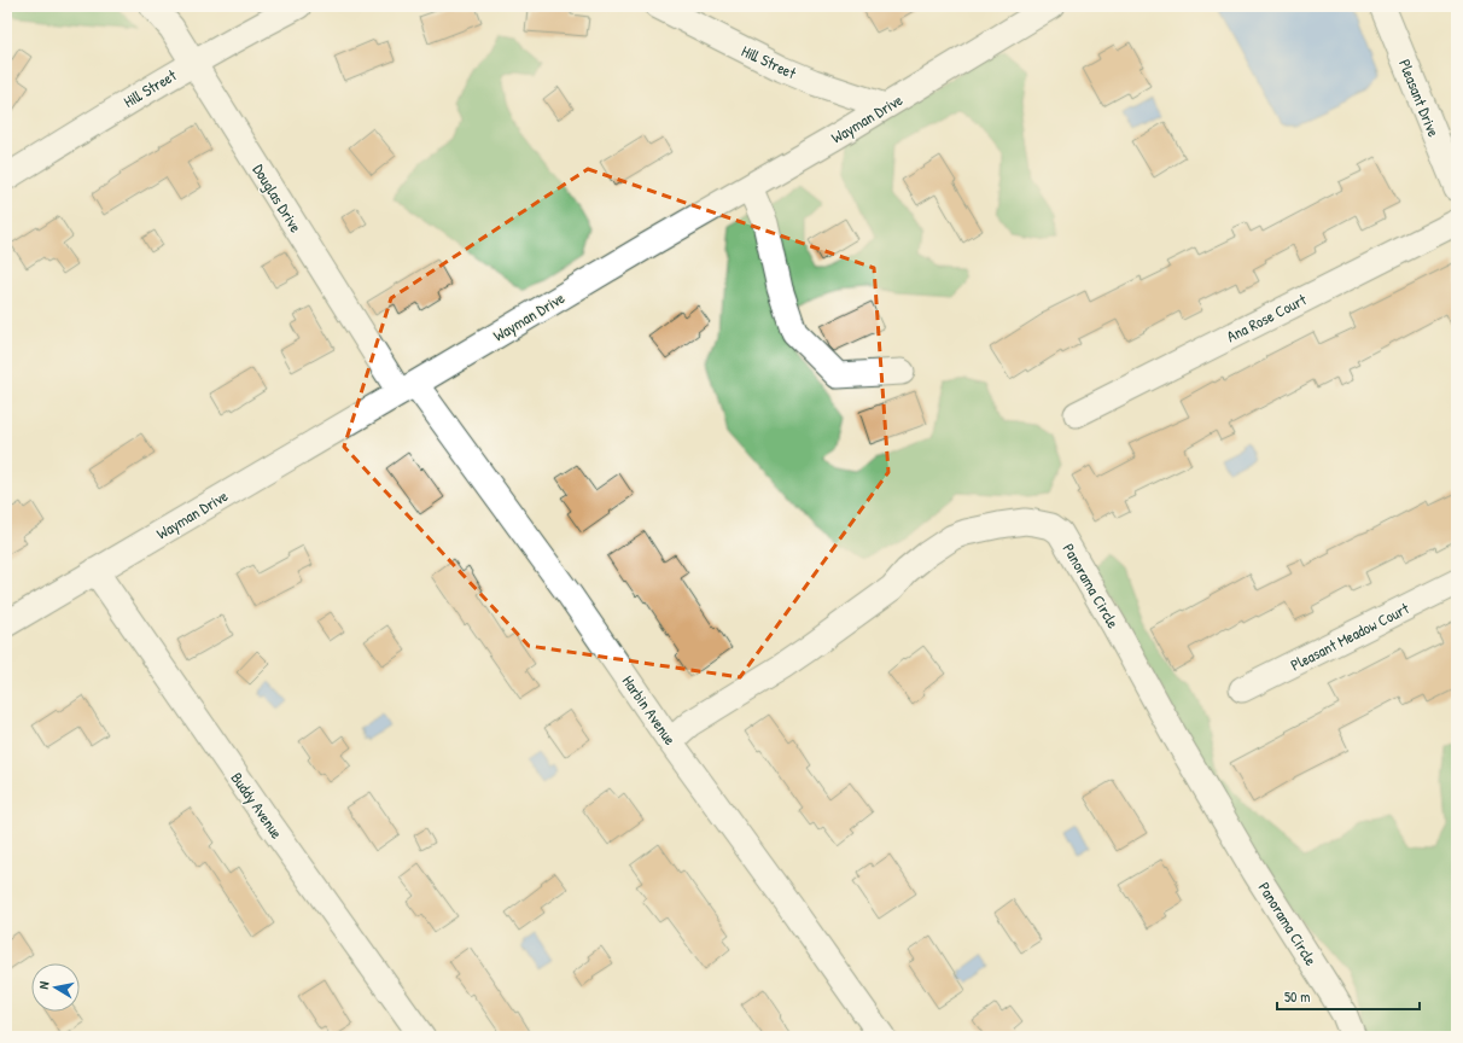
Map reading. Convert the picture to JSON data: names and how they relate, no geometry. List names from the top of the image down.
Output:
{
  "streets": {
    "street": [
      "Hill Street",
      "Pleasant Drive",
      "Wayman Drive",
      "Douglas Drive",
      "Ana Rose Court",
      "Panorama Circle",
      "Pleasant Meadow Court",
      "Harbin Avenue",
      "Buddy Avenue"
    ]
  },
  "crossings": [
    ["Hill Street", "Wayman Drive"],
    ["Hill Street", "Douglas Drive"],
    ["Wayman Drive", "Douglas Drive"],
    ["Wayman Drive", "Harbin Avenue"],
    ["Wayman Drive", "Buddy Avenue"],
    ["Douglas Drive", "Harbin Avenue"],
    ["Panorama Circle", "Harbin Avenue"]
  ],
  "scale_bar": "50 m",
  "north": "left"
}
